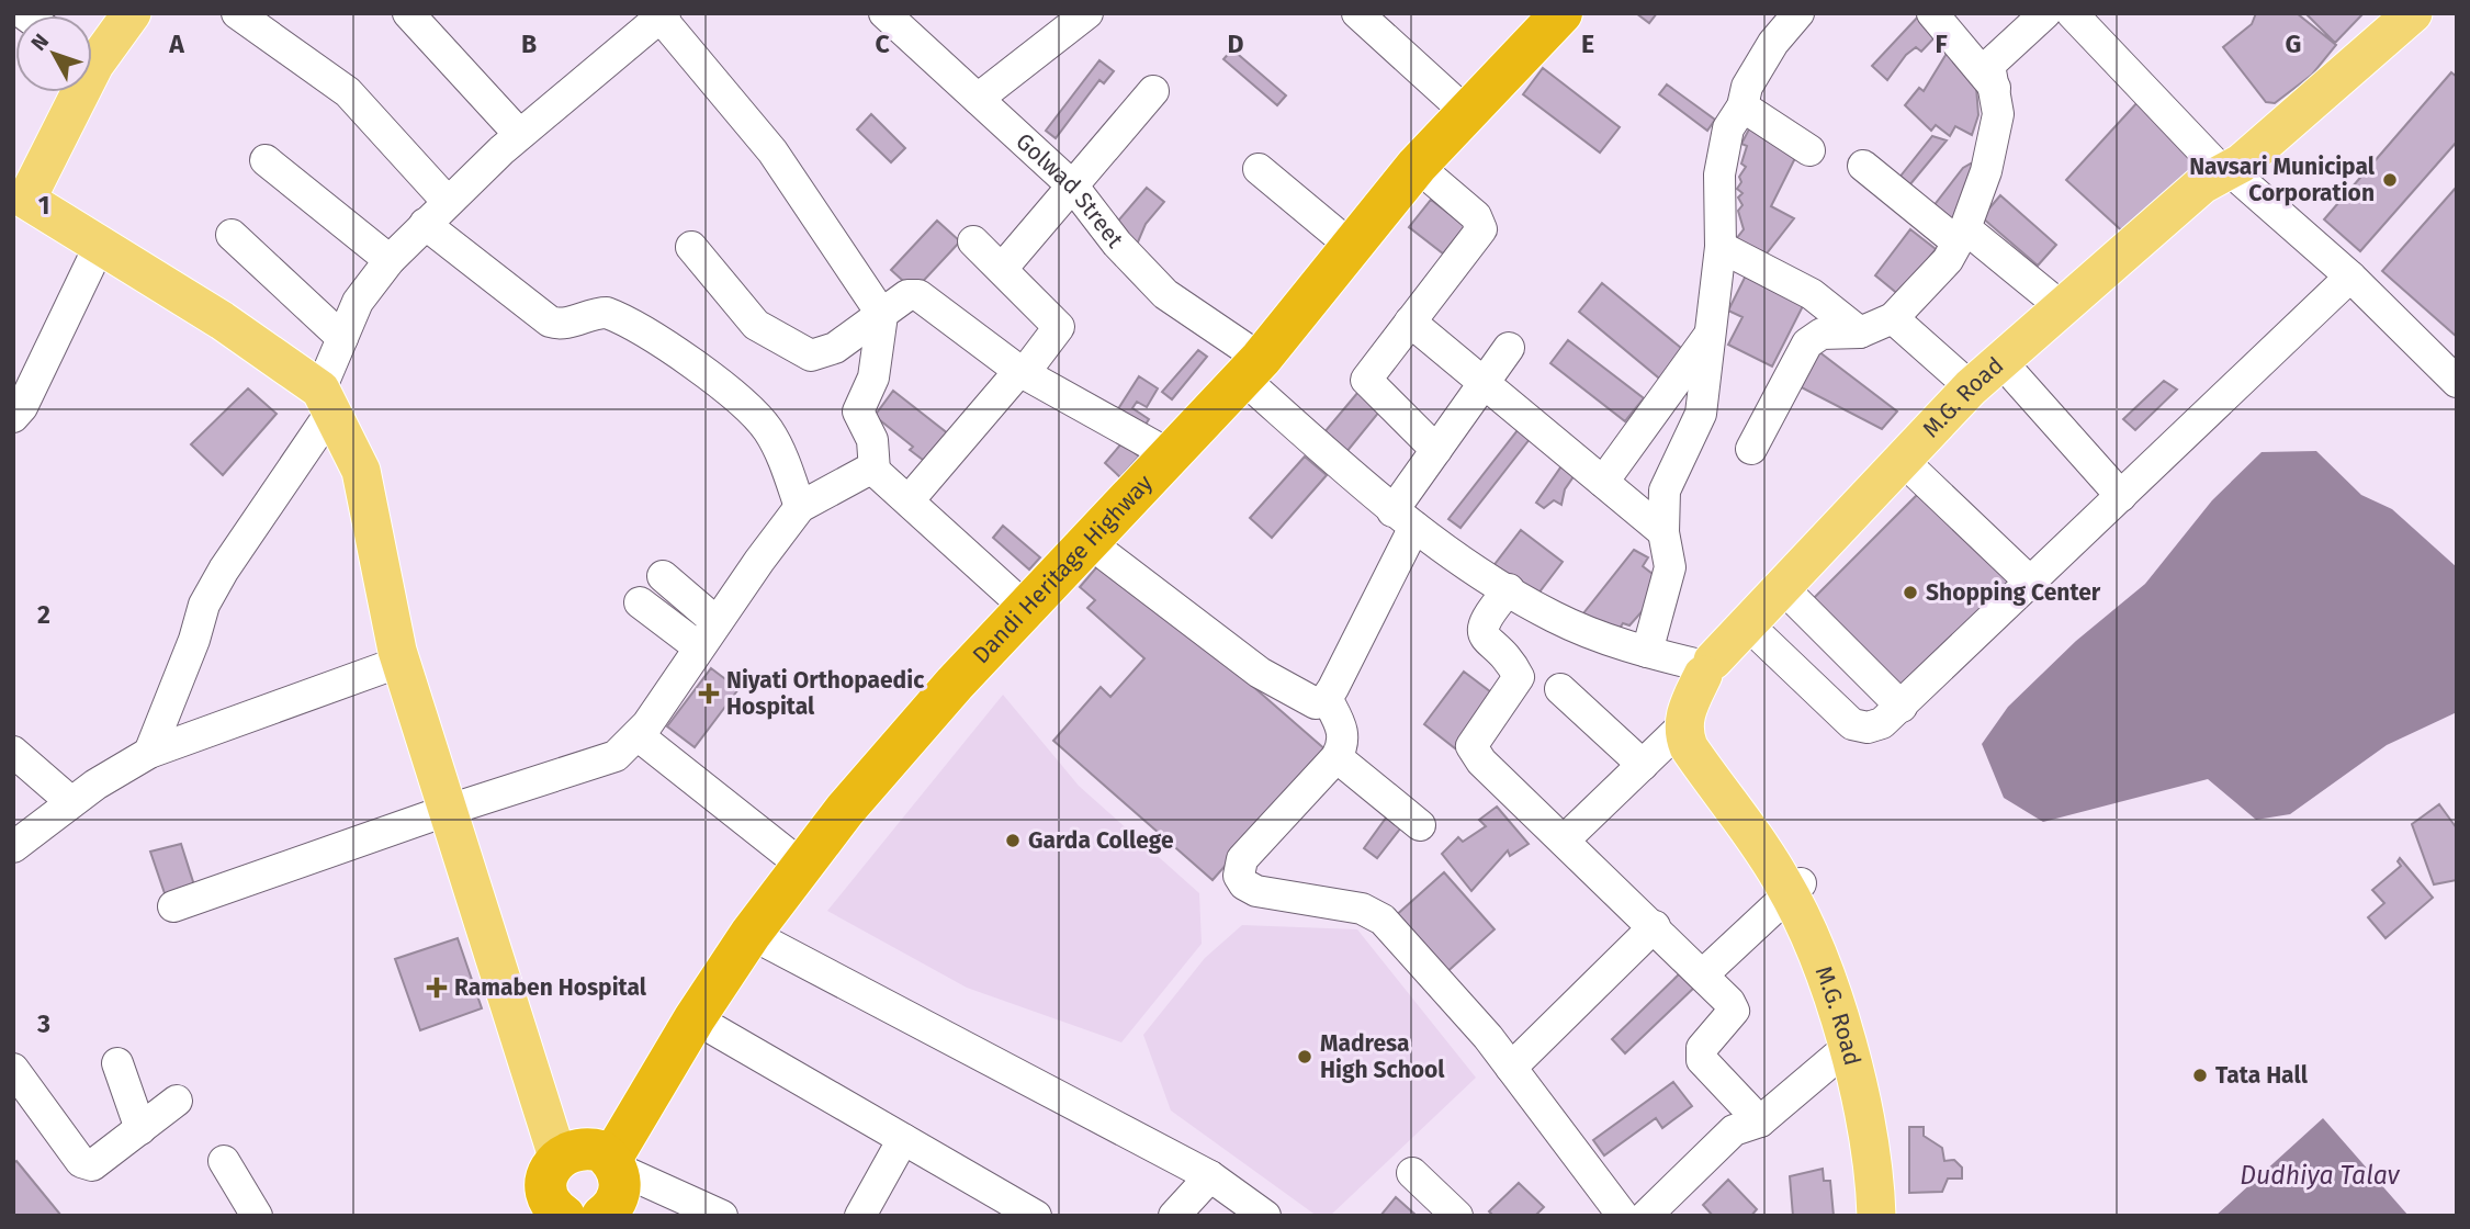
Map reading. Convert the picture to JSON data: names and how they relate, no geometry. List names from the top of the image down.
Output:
{
  "streets": {
    "highway": ["Dandi Heritage Highway"],
    "main road": ["M.G. Road"],
    "street": ["Golwad Street"]
  },
  "crossings": [
    ["Golwad Street", "M.G. Road"],
    ["Golwad Street", "Dandi Heritage Highway"]
  ],
  "water": ["Dudhiya Talav"],
  "places": {
    "other": [
      "Navsari Municipal Corporation",
      "Shopping Center",
      "Garda College",
      "Madresa High School",
      "Tata Hall"
    ],
    "health": ["Niyati Orthopaedic Hospital", "Ramaben Hospital"]
  },
  "north": "top left",
  "grid": {
    "columns": [
      "A",
      "B",
      "C",
      "D",
      "E",
      "F",
      "G"
    ],
    "rows": ["1", "2", "3"]
  }
}
